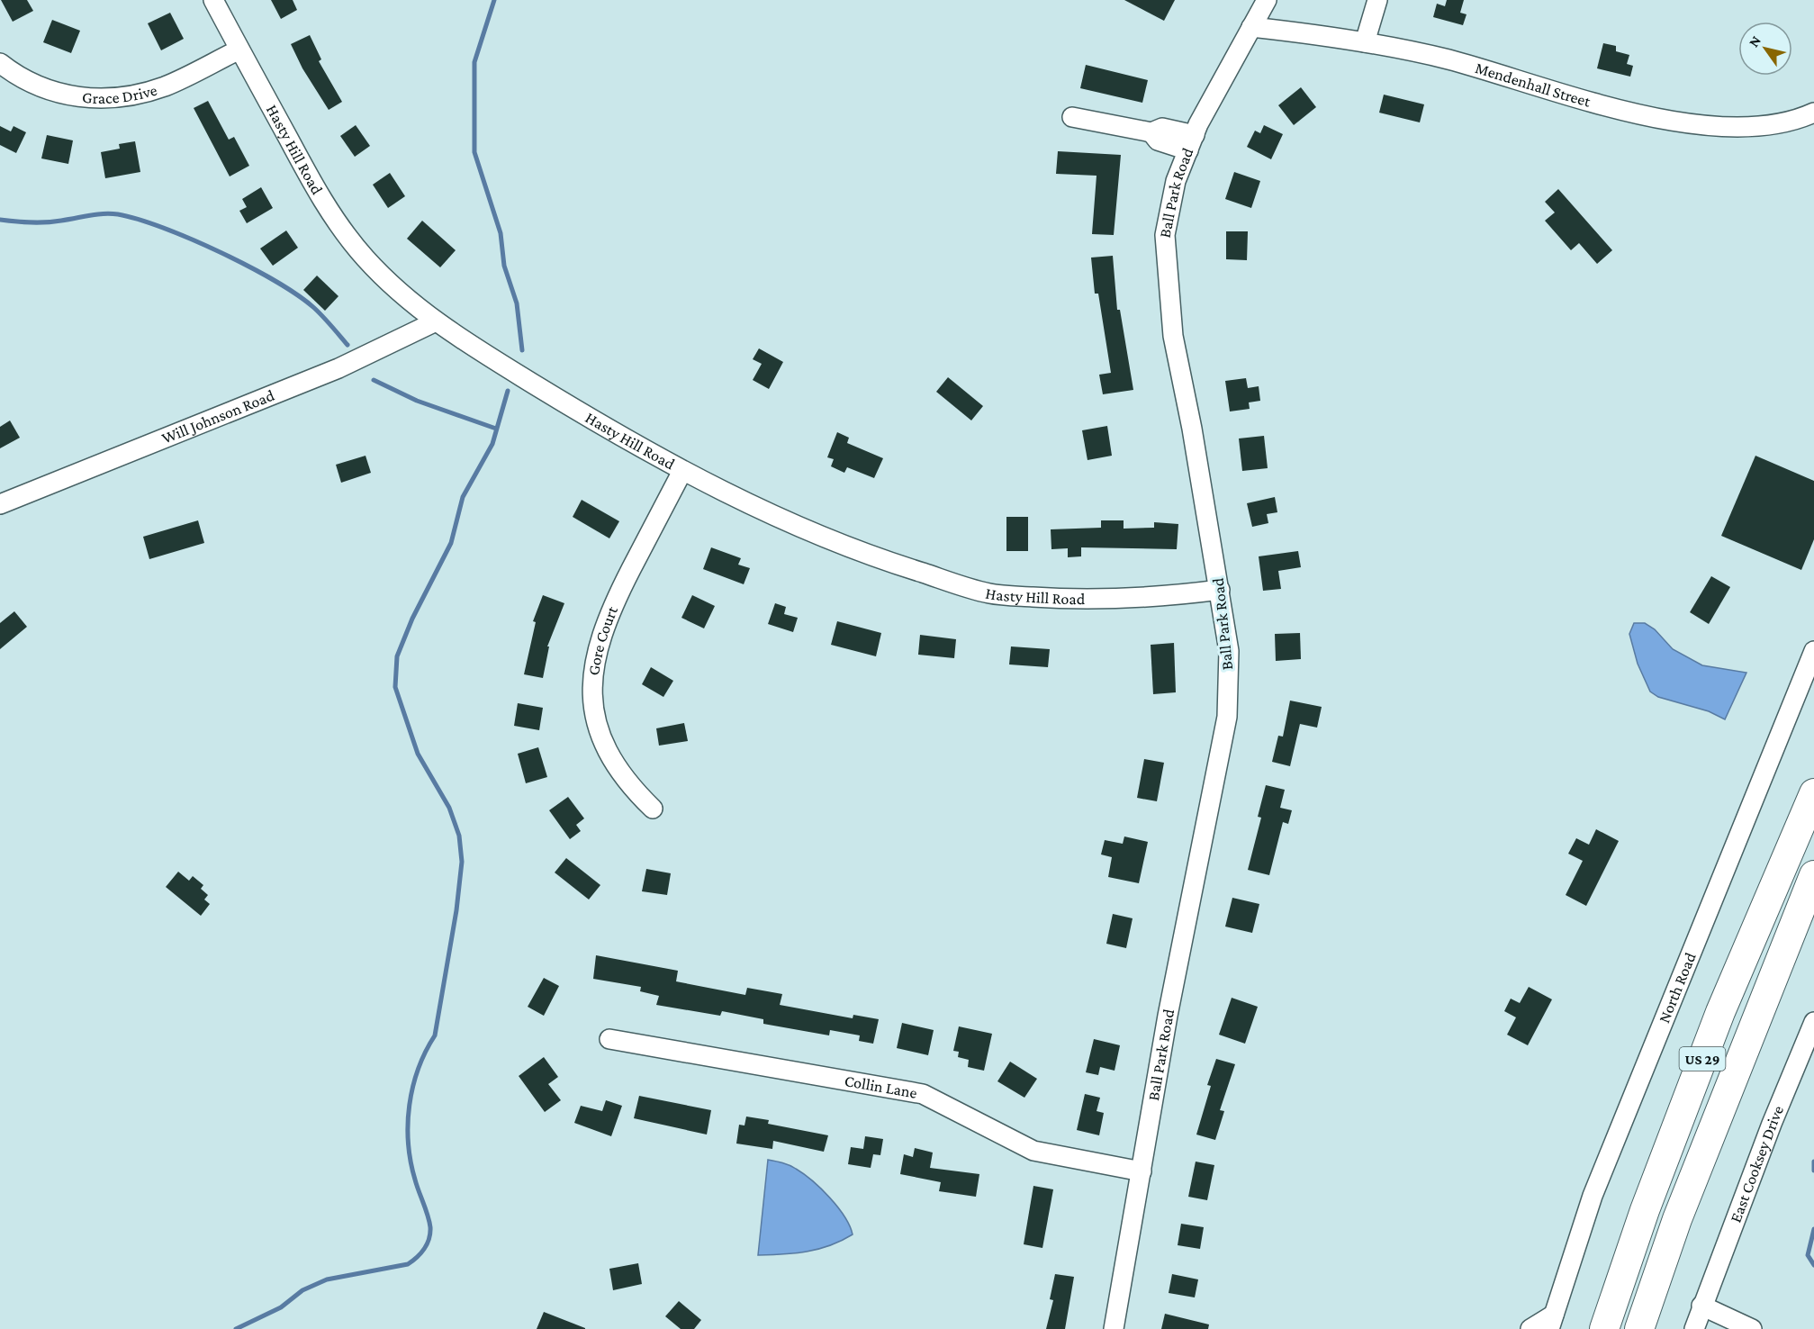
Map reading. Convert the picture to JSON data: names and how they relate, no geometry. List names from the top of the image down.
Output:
{
  "streets": {
    "highway": ["US 29"],
    "street": [
      "Mendenhall Street",
      "Grace Drive",
      "Hasty Hill Road",
      "Ball Park Road",
      "Will Johnson Road",
      "Gore Court",
      "North Road",
      "Collin Lane",
      "East Cooksey Drive"
    ]
  },
  "crossings": [
    ["Mendenhall Street", "Ball Park Road"],
    ["Grace Drive", "Hasty Hill Road"],
    ["Hasty Hill Road", "Ball Park Road"],
    ["Hasty Hill Road", "Will Johnson Road"],
    ["Hasty Hill Road", "Gore Court"],
    ["Ball Park Road", "Collin Lane"]
  ],
  "north": "top left"
}
